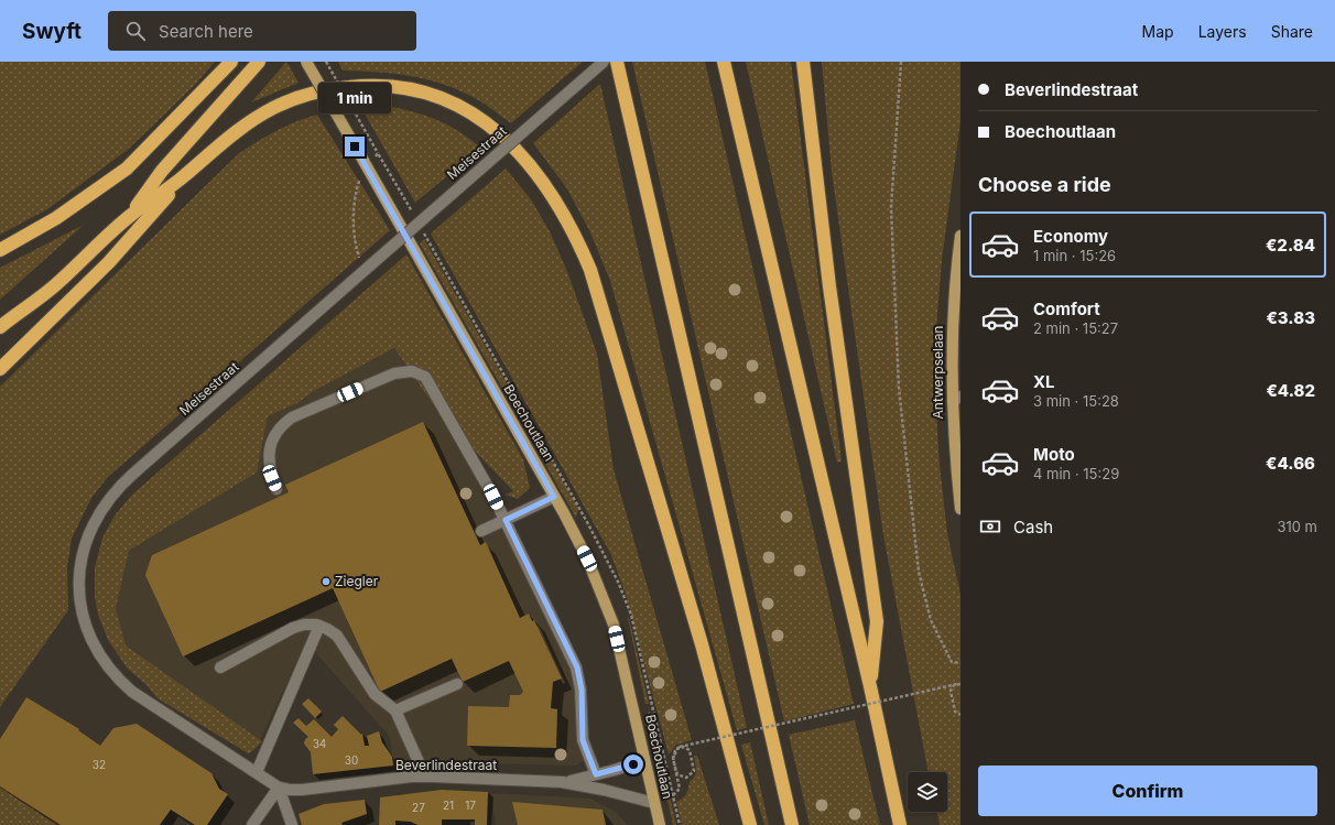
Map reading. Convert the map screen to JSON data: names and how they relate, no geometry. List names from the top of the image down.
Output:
{
  "streets": {
    "main road": ["Antwerpselaan", "Boechoutlaan"],
    "street": ["Meisestraat", "Beverlindestraat"]
  },
  "crossings": [
    ["Meisestraat", "Beverlindestraat"],
    ["Boechoutlaan", "Beverlindestraat"]
  ],
  "places": ["Ziegler"],
  "house_numbers": [
    "34",
    "30",
    "32",
    "21",
    "17",
    "27"
  ],
  "page": {
    "header": "Swyft",
    "search": "Search here",
    "nav": ["Map", "Layers", "Share"],
    "banner": ["Beverlindestraat", "Boechoutlaan"],
    "bubble": "1 min",
    "heading": "Choose a ride",
    "list": [
      {
        "name": "Economy",
        "note": "1 min · 15:26",
        "value": "€2.84"
      },
      {
        "name": "Comfort",
        "note": "2 min · 15:27",
        "value": "€3.83"
      },
      {
        "name": "XL",
        "note": "3 min · 15:28",
        "value": "€4.82"
      },
      {
        "name": "Moto",
        "note": "4 min · 15:29",
        "value": "€4.66"
      }
    ],
    "pay": ["Cash", "310 m"],
    "buttons": "Confirm"
  }
}
